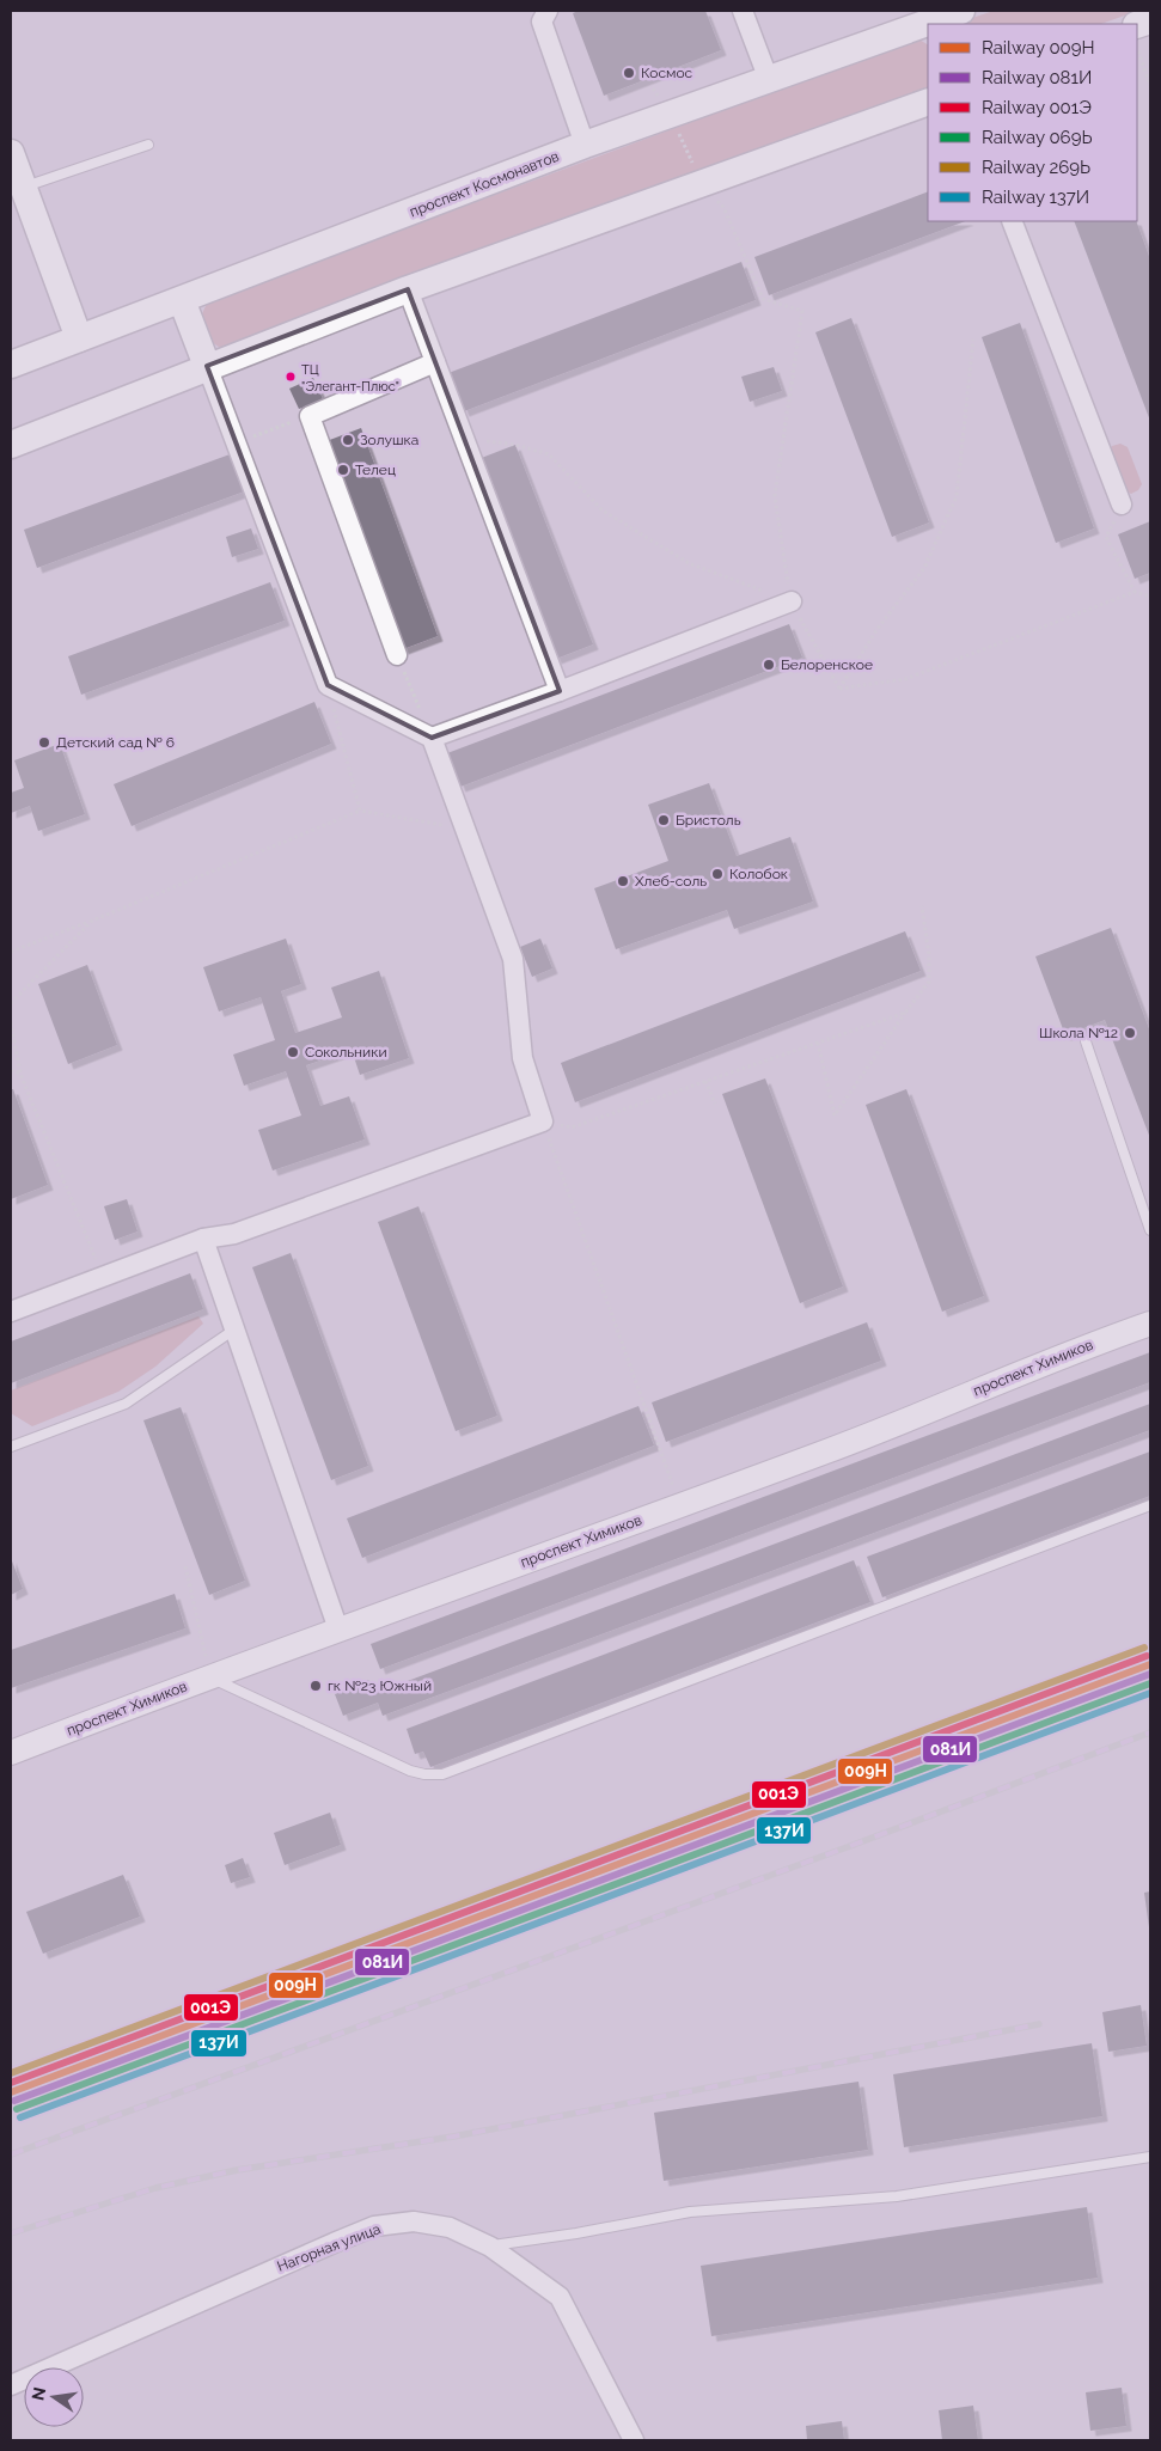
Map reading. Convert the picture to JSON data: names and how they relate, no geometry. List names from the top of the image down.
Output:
{
  "streets": {
    "main road": ["проспект Космонавтов"],
    "street": ["проспект Химиков", "Нагорная улица"]
  },
  "places": [
    "Космос",
    "ТЦ \"Элегант-Плюс\"",
    "Золушка",
    "Телец",
    "Белоренское",
    "Детский сад № 6",
    "Бристоль",
    "Колобок",
    "Хлеб-соль",
    "Школа №12",
    "Сокольники",
    "гк №23 Южный"
  ],
  "lines": [
    "rail line 269Ь",
    "rail line 001Э",
    "rail line 009Н",
    "rail line 081И",
    "rail line 069Ь",
    "rail line 137И"
  ],
  "legend": [
    "Railway 009Н",
    "Railway 081И",
    "Railway 001Э",
    "Railway 069Ь",
    "Railway 269Ь",
    "Railway 137И"
  ],
  "north": "left"
}
